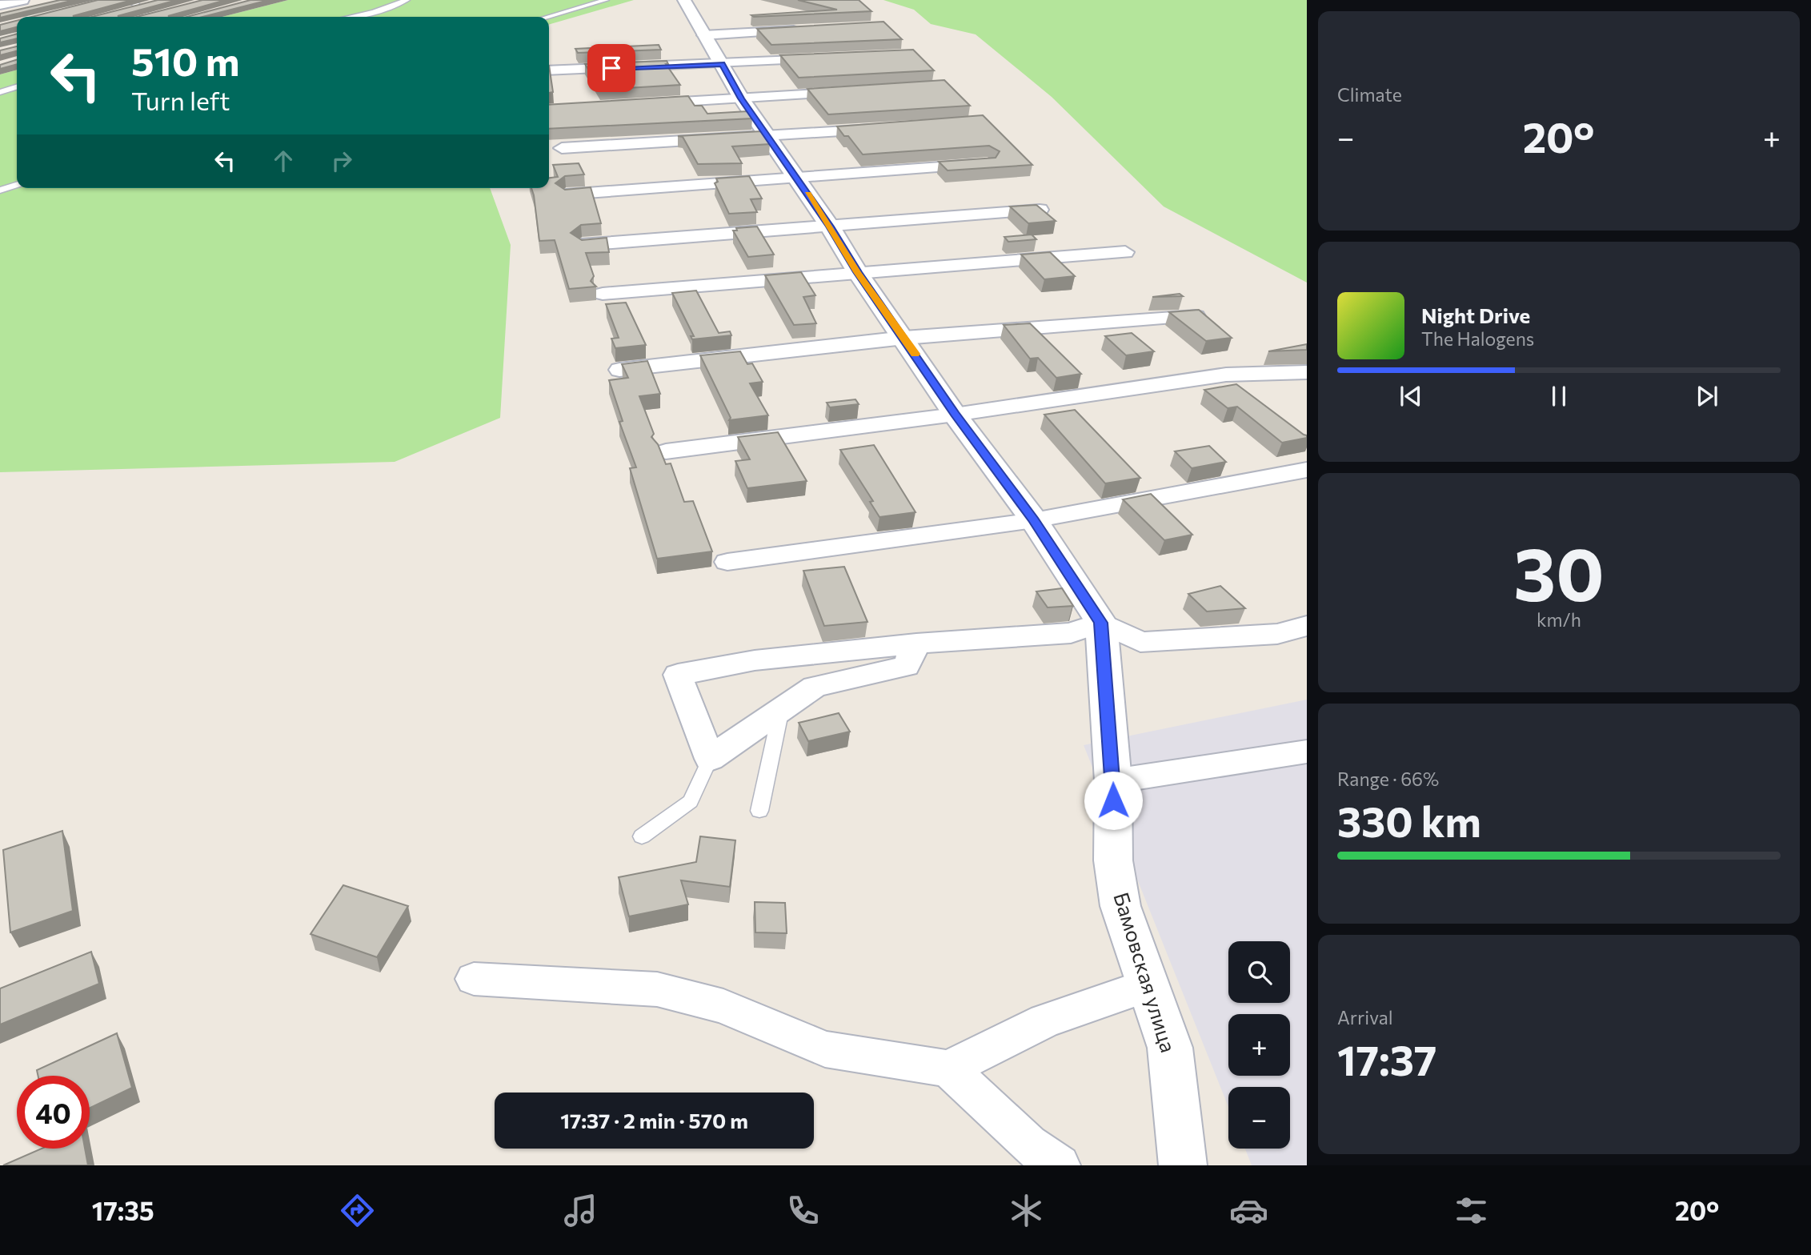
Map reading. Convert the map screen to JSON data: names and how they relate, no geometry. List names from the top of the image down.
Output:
{
  "streets": {
    "street": ["Бамовская улица"]
  },
  "page": {
    "tile": [
      "Climate",
      ["30", "km/h"],
      ["Range · 66%", "330 km"],
      ["Arrival", "17:37"]
    ],
    "turn": ["510 m", "Turn left"],
    "heat": ["−", "20°", "+"],
    "song": ["Night Drive", "The Halogens"],
    "map_buttons": ["+", "−"],
    "limit": "40",
    "trip": "17:37 · 2 min · 570 m",
    "tabs": ["17:35", "20°"]
  }
}
